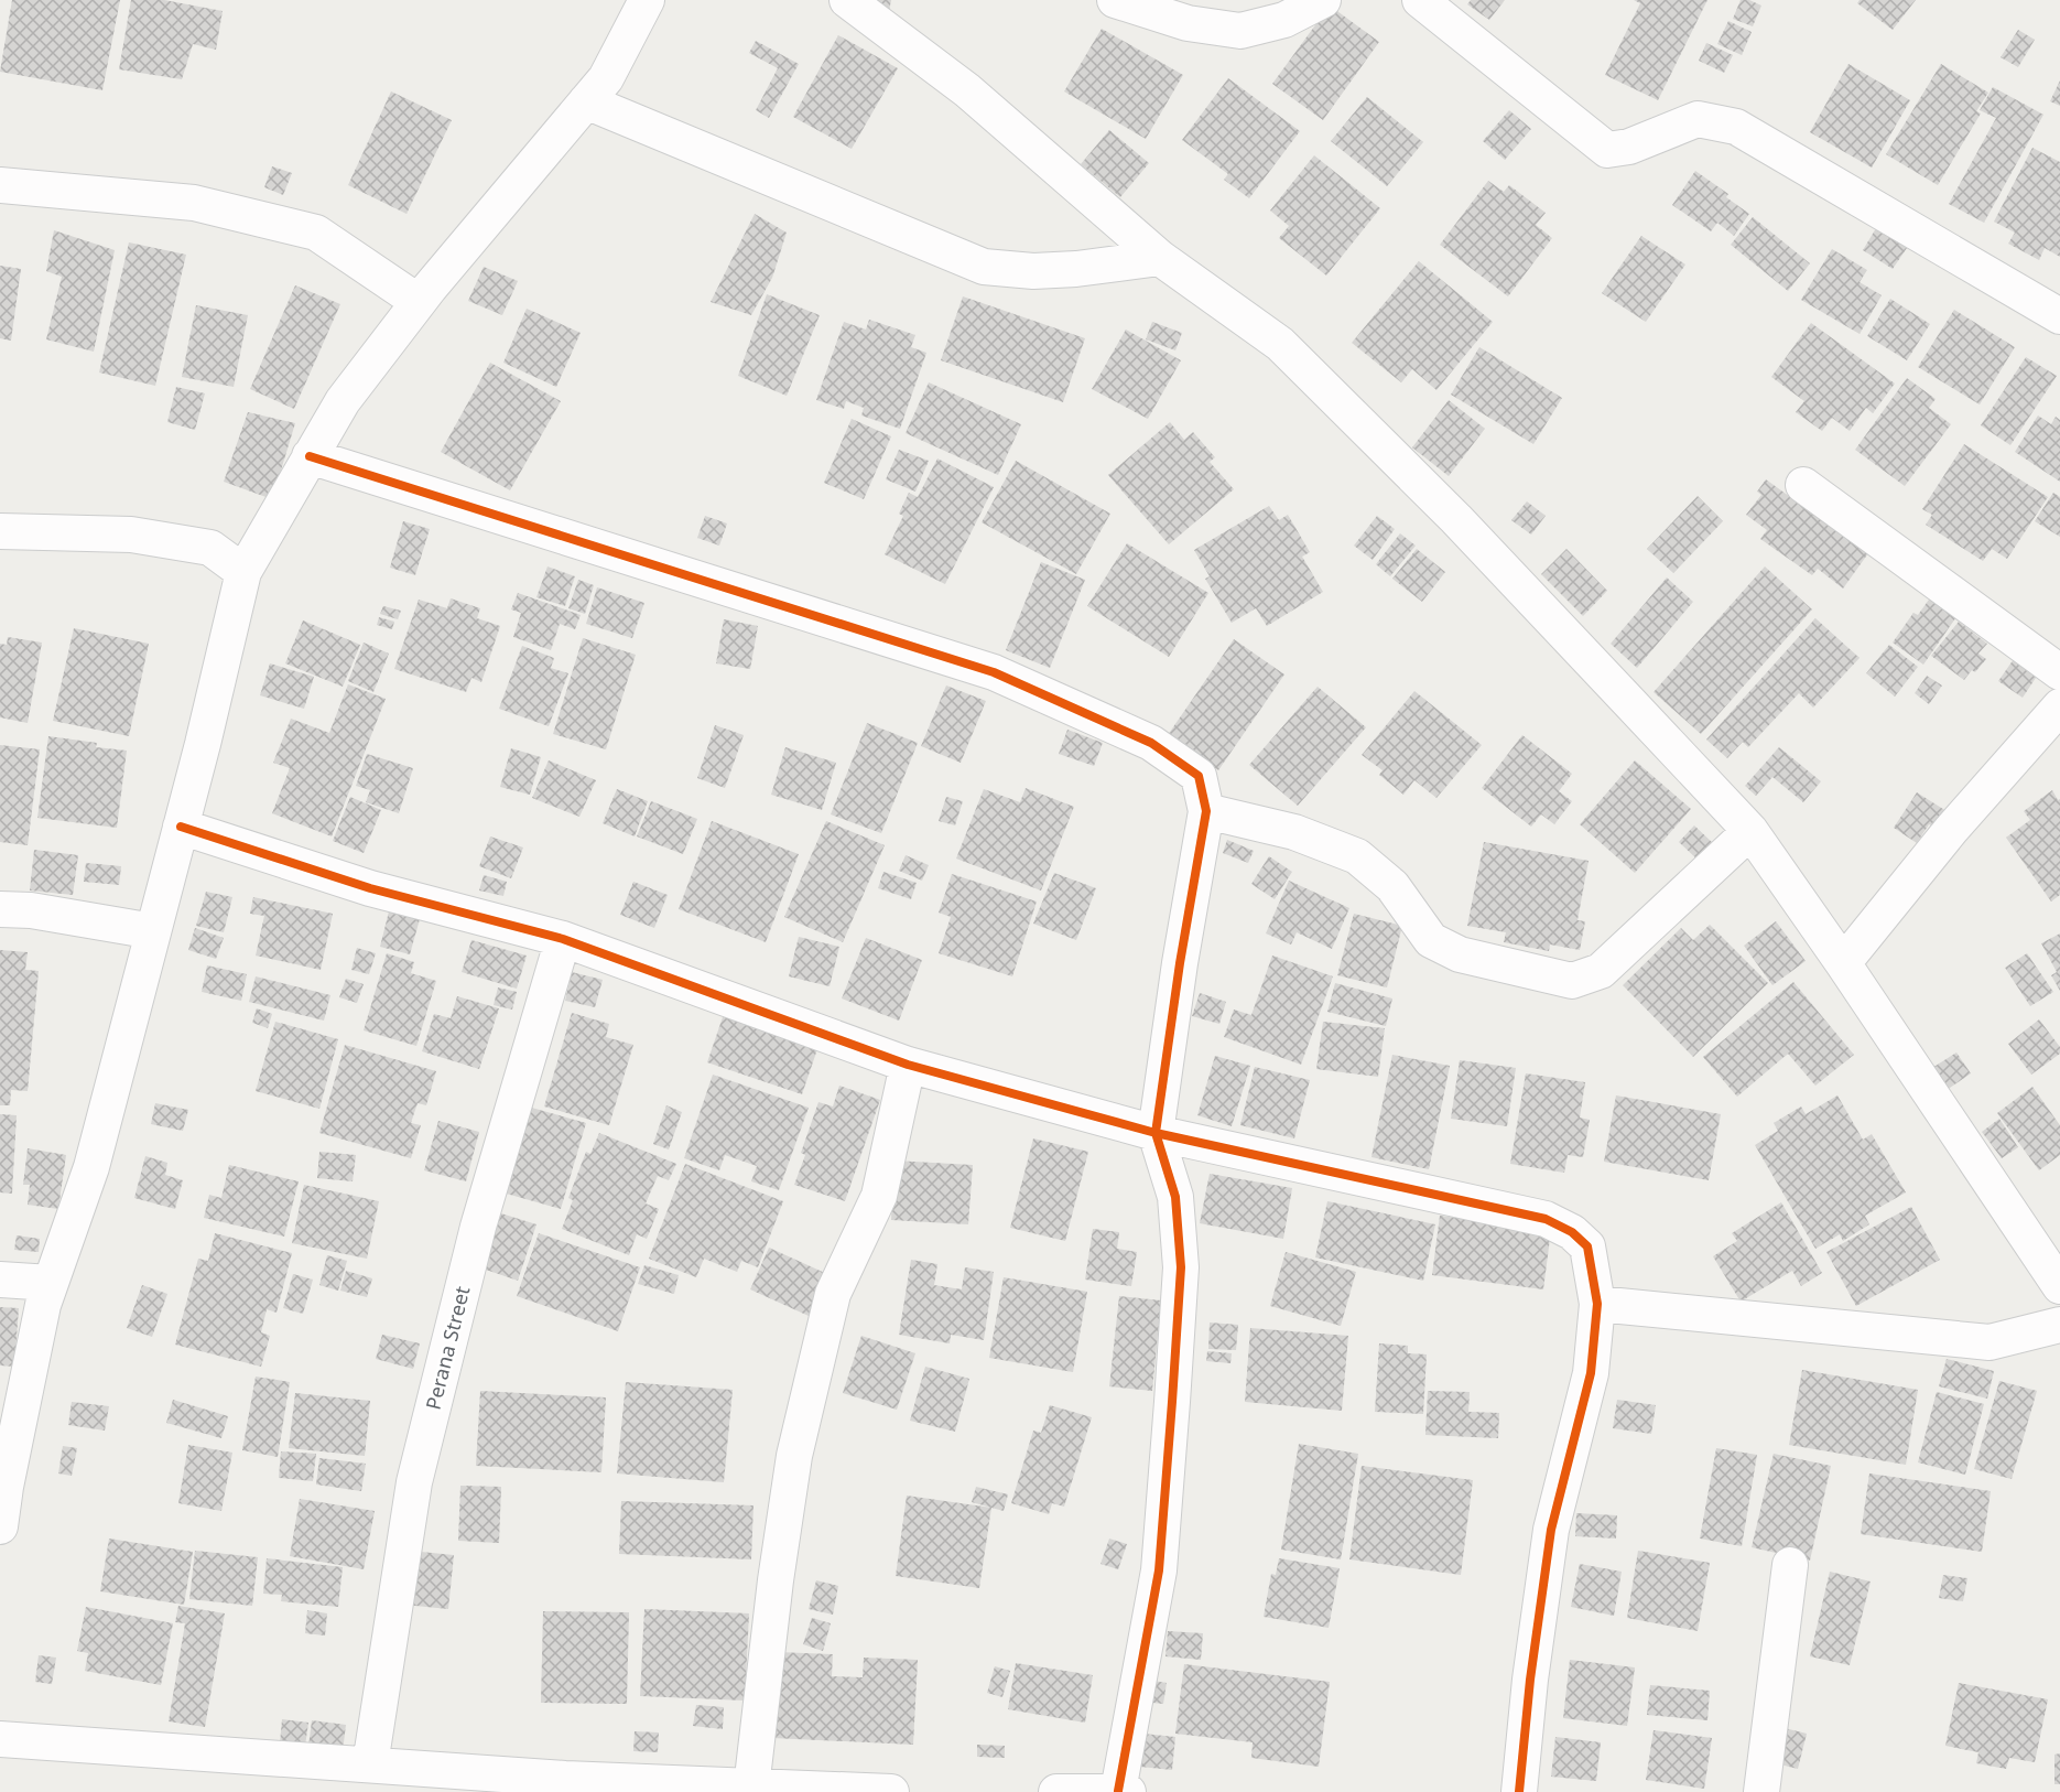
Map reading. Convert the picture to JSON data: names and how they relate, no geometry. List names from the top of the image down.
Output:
{
  "streets": {
    "street": ["Perana Street"]
  }
}
